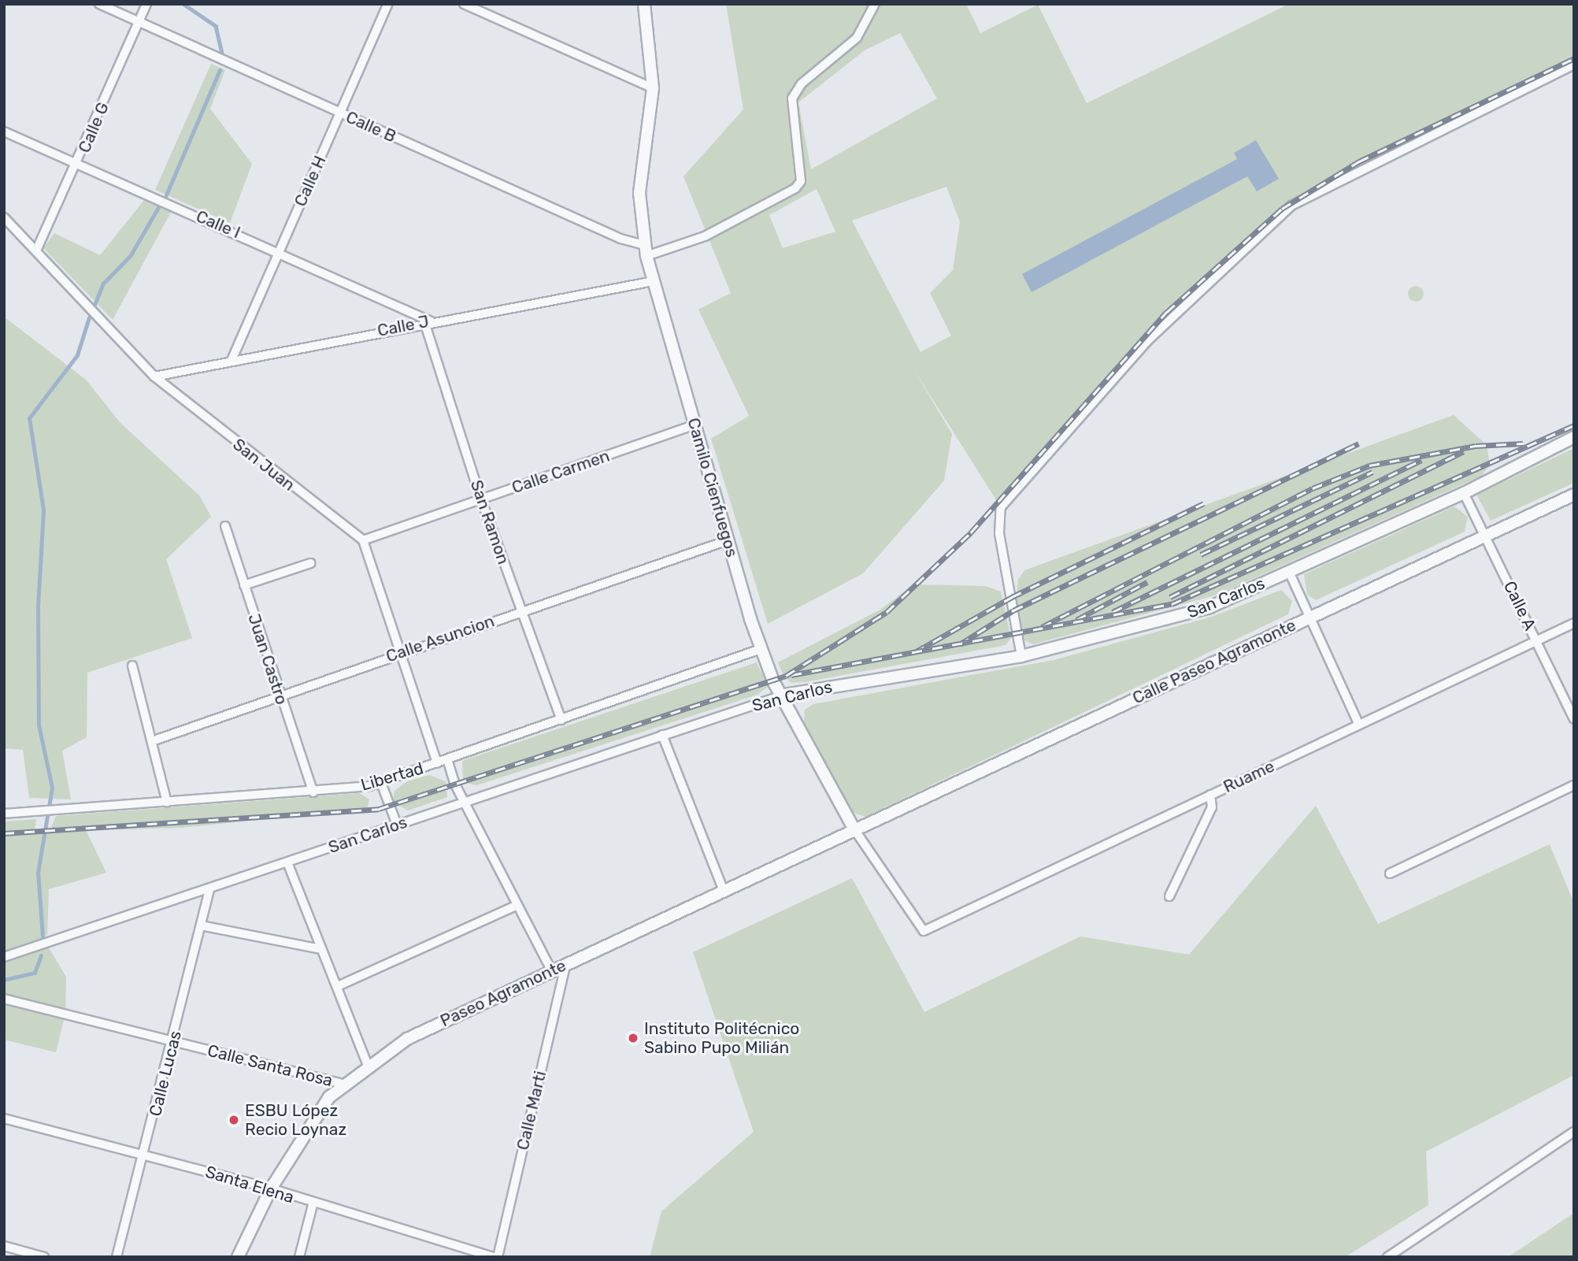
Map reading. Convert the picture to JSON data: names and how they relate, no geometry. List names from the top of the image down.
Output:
{
  "streets": {
    "street": [
      "Calle B",
      "Calle G",
      "Calle H",
      "Calle I",
      "Calle J",
      "San Juan",
      "Calle Carmen",
      "Camilo Cienfuegos",
      "San Ramon",
      "San Carlos",
      "Calle A",
      "Calle Asuncion",
      "Juan Castro",
      "Calle Paseo Agramonte",
      "Libertad",
      "Ruame",
      "Paseo Agramonte",
      "Calle Santa Rosa",
      "Calle Lucas",
      "Calle Marti",
      "Santa Elena"
    ]
  },
  "crossings": [
    ["Calle B", "Calle G"],
    ["Calle B", "Calle H"],
    ["Calle B", "Camilo Cienfuegos"],
    ["Calle G", "Calle I"],
    ["Calle G", "San Juan"],
    ["Calle H", "Calle I"],
    ["Calle H", "Calle J"],
    ["Calle I", "Calle J"],
    ["Calle I", "San Ramon"],
    ["Calle J", "San Juan"],
    ["Calle J", "Camilo Cienfuegos"],
    ["Calle J", "San Ramon"],
    ["San Juan", "Calle Carmen"],
    ["Calle Carmen", "Camilo Cienfuegos"],
    ["Calle Carmen", "San Ramon"],
    ["Camilo Cienfuegos", "San Carlos"],
    ["Camilo Cienfuegos", "Calle Asuncion"],
    ["Camilo Cienfuegos", "Calle Paseo Agramonte"],
    ["Camilo Cienfuegos", "Libertad"],
    ["Camilo Cienfuegos", "Ruame"],
    ["Camilo Cienfuegos", "Paseo Agramonte"],
    ["San Ramon", "Calle Asuncion"],
    ["San Ramon", "Libertad"],
    ["San Carlos", "Calle A"],
    ["San Carlos", "Calle Lucas"],
    ["Calle A", "Calle Paseo Agramonte"],
    ["Calle A", "Ruame"],
    ["Calle Asuncion", "Juan Castro"],
    ["Juan Castro", "Libertad"],
    ["Calle Paseo Agramonte", "Paseo Agramonte"],
    ["Paseo Agramonte", "Calle Santa Rosa"],
    ["Paseo Agramonte", "Calle Marti"],
    ["Paseo Agramonte", "Santa Elena"],
    ["Calle Santa Rosa", "Calle Lucas"],
    ["Calle Lucas", "Santa Elena"]
  ],
  "places": ["Instituto Politécnico Sabino Pupo Milián", "ESBU López Recio Loynaz"]
}
